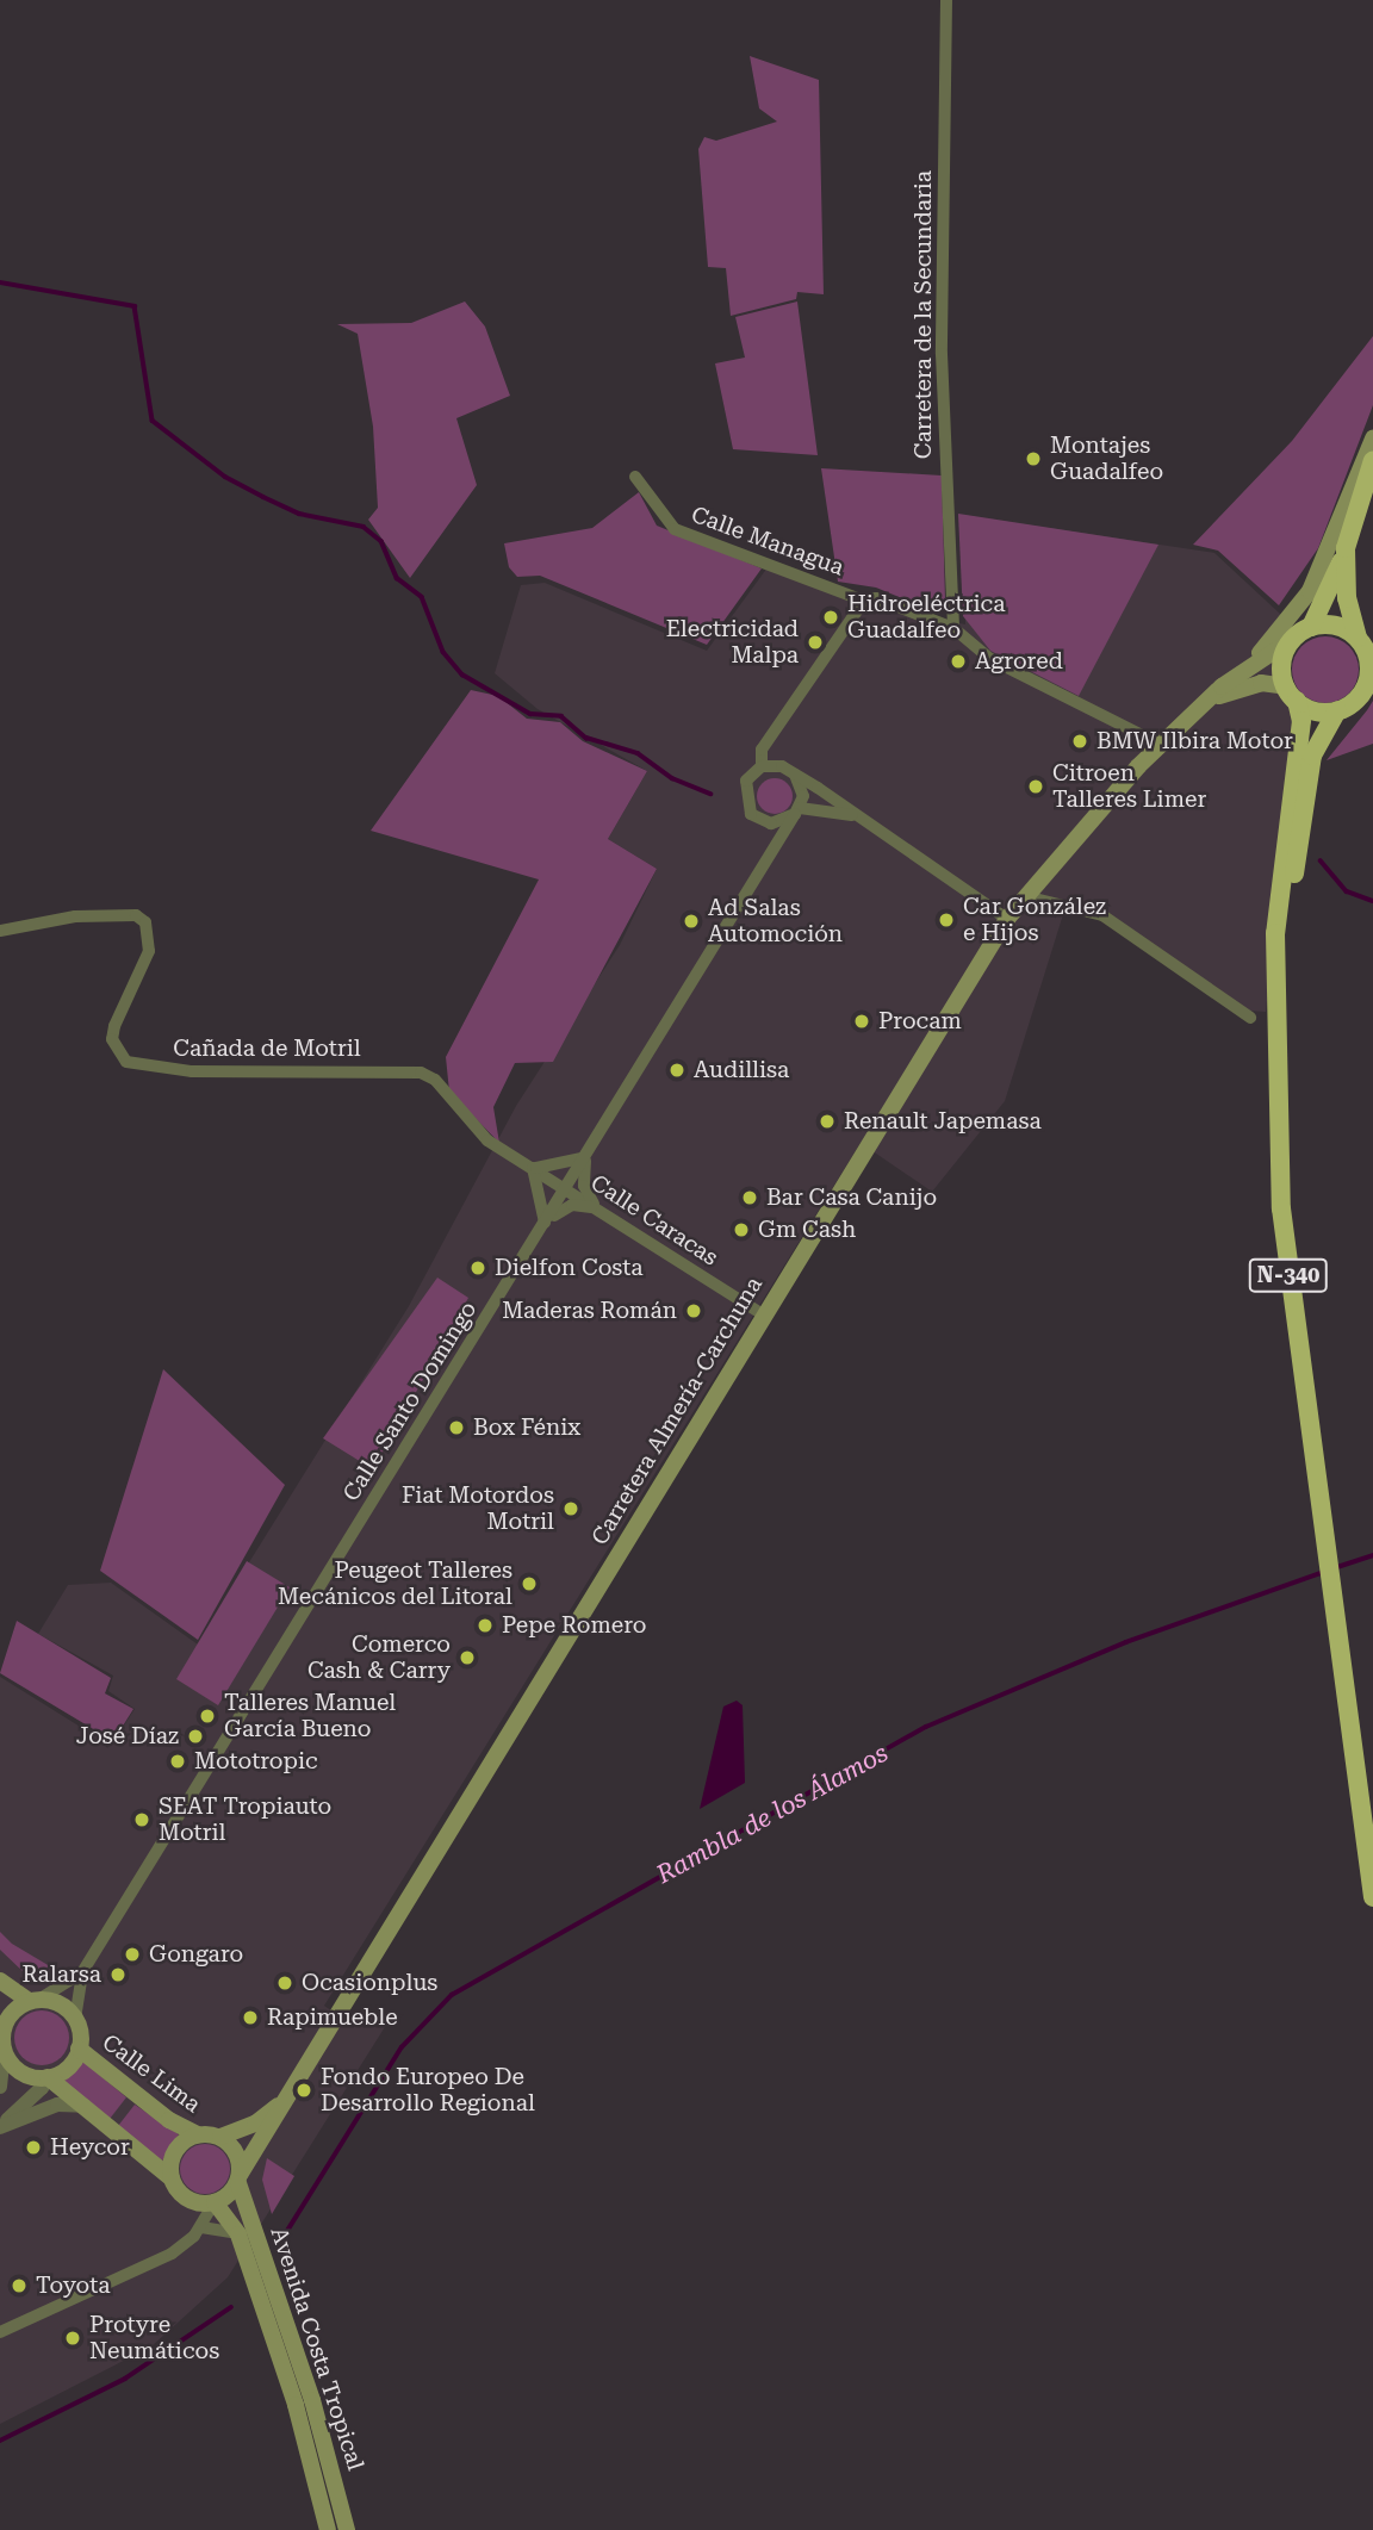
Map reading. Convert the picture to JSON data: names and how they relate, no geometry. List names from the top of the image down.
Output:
{
  "streets": {
    "highway": ["N-340"],
    "main road": ["Carretera Almería-Carchuna", "Calle Lima", "Avenida Costa Tropical"],
    "street": [
      "Carretera de la Secundaria",
      "Calle Managua",
      "Cañada de Motril",
      "Calle Caracas",
      "Calle Santo Domingo"
    ]
  },
  "crossings": [
    ["Calle Managua", "Calle Santo Domingo"],
    ["Cañada de Motril", "Calle Caracas"],
    ["Cañada de Motril", "Calle Santo Domingo"],
    ["Calle Caracas", "Calle Santo Domingo"],
    ["Calle Caracas", "Carretera Almería-Carchuna"],
    ["Calle Santo Domingo", "Calle Lima"],
    ["Carretera Almería-Carchuna", "Calle Lima"],
    ["Carretera Almería-Carchuna", "Avenida Costa Tropical"],
    ["Calle Lima", "Avenida Costa Tropical"]
  ],
  "water": ["Rambla de los Álamos"],
  "places": [
    "Montajes Guadalfeo",
    "Hidroeléctrica Guadalfeo",
    "Electricidad Malpa",
    "Agrored",
    "BMW Ilbira Motor",
    "Citroen Talleres Limer",
    "Car González e Hijos",
    "Ad Salas Automoción",
    "Procam",
    "Audillisa",
    "Renault Japemasa",
    "Bar Casa Canijo",
    "Gm Cash",
    "Dielfon Costa",
    "Maderas Román",
    "Box Fénix",
    "Fiat Motordos Motril",
    "Peugeot Talleres Mecánicos del Litoral",
    "Pepe Romero",
    "Comerco Cash & Carry",
    "Talleres Manuel García Bueno",
    "José Díaz",
    "Mototropic",
    "SEAT Tropiauto Motril",
    "Gongaro",
    "Ralarsa",
    "Ocasionplus",
    "Rapimueble",
    "Fondo Europeo De Desarrollo Regional",
    "Heycor",
    "Toyota",
    "Protyre Neumáticos"
  ]
}
